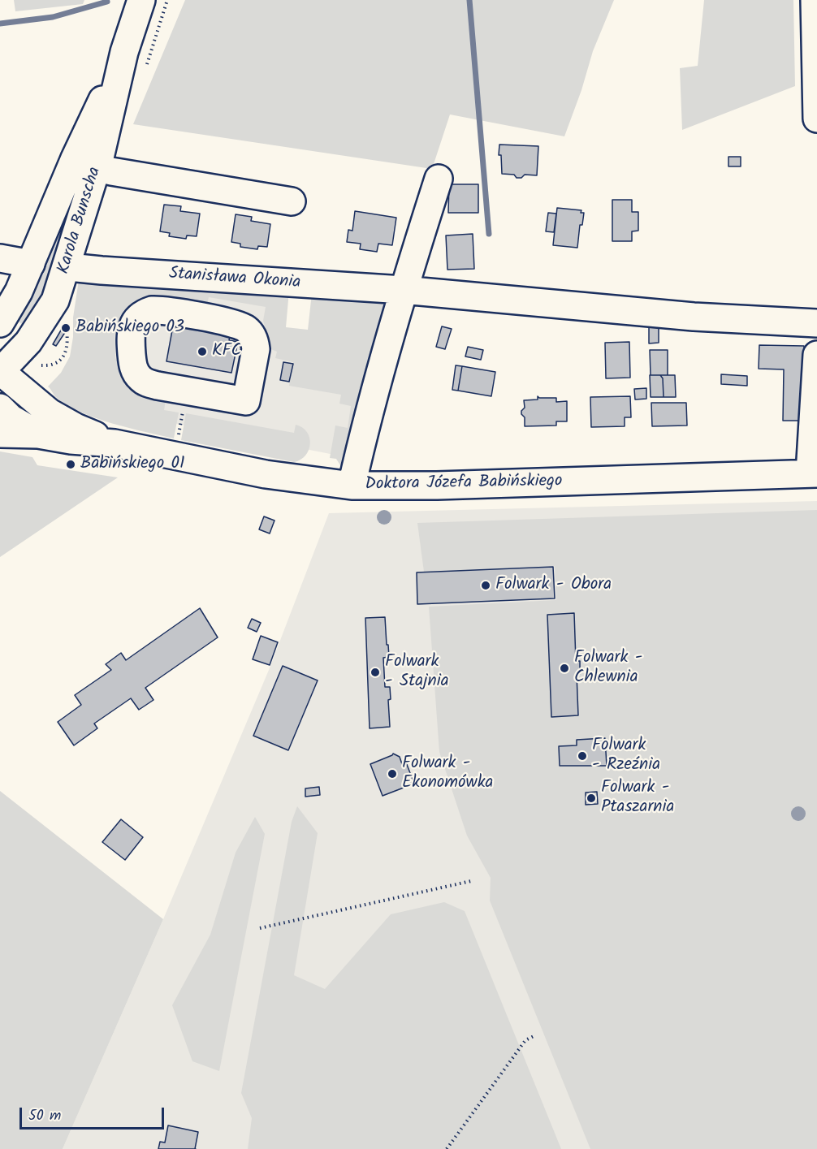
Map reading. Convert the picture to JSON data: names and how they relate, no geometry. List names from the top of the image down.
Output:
{
  "streets": {
    "street": ["Karola Bunscha", "Stanisława Okonia", "Doktora Józefa Babińskiego"]
  },
  "crossings": [
    ["Karola Bunscha", "Stanisława Okonia"],
    ["Karola Bunscha", "Doktora Józefa Babińskiego"]
  ],
  "places": [
    "Babińskiego 03",
    "KFC",
    "Babińskiego 01",
    "Folwark - Obora",
    "Folwark - Chlewnia",
    "Folwark - Stajnia",
    "Folwark - Rzeźnia",
    "Folwark - Ekonomówka",
    "Folwark - Ptaszarnia"
  ],
  "scale_bar": "50 m"
}
